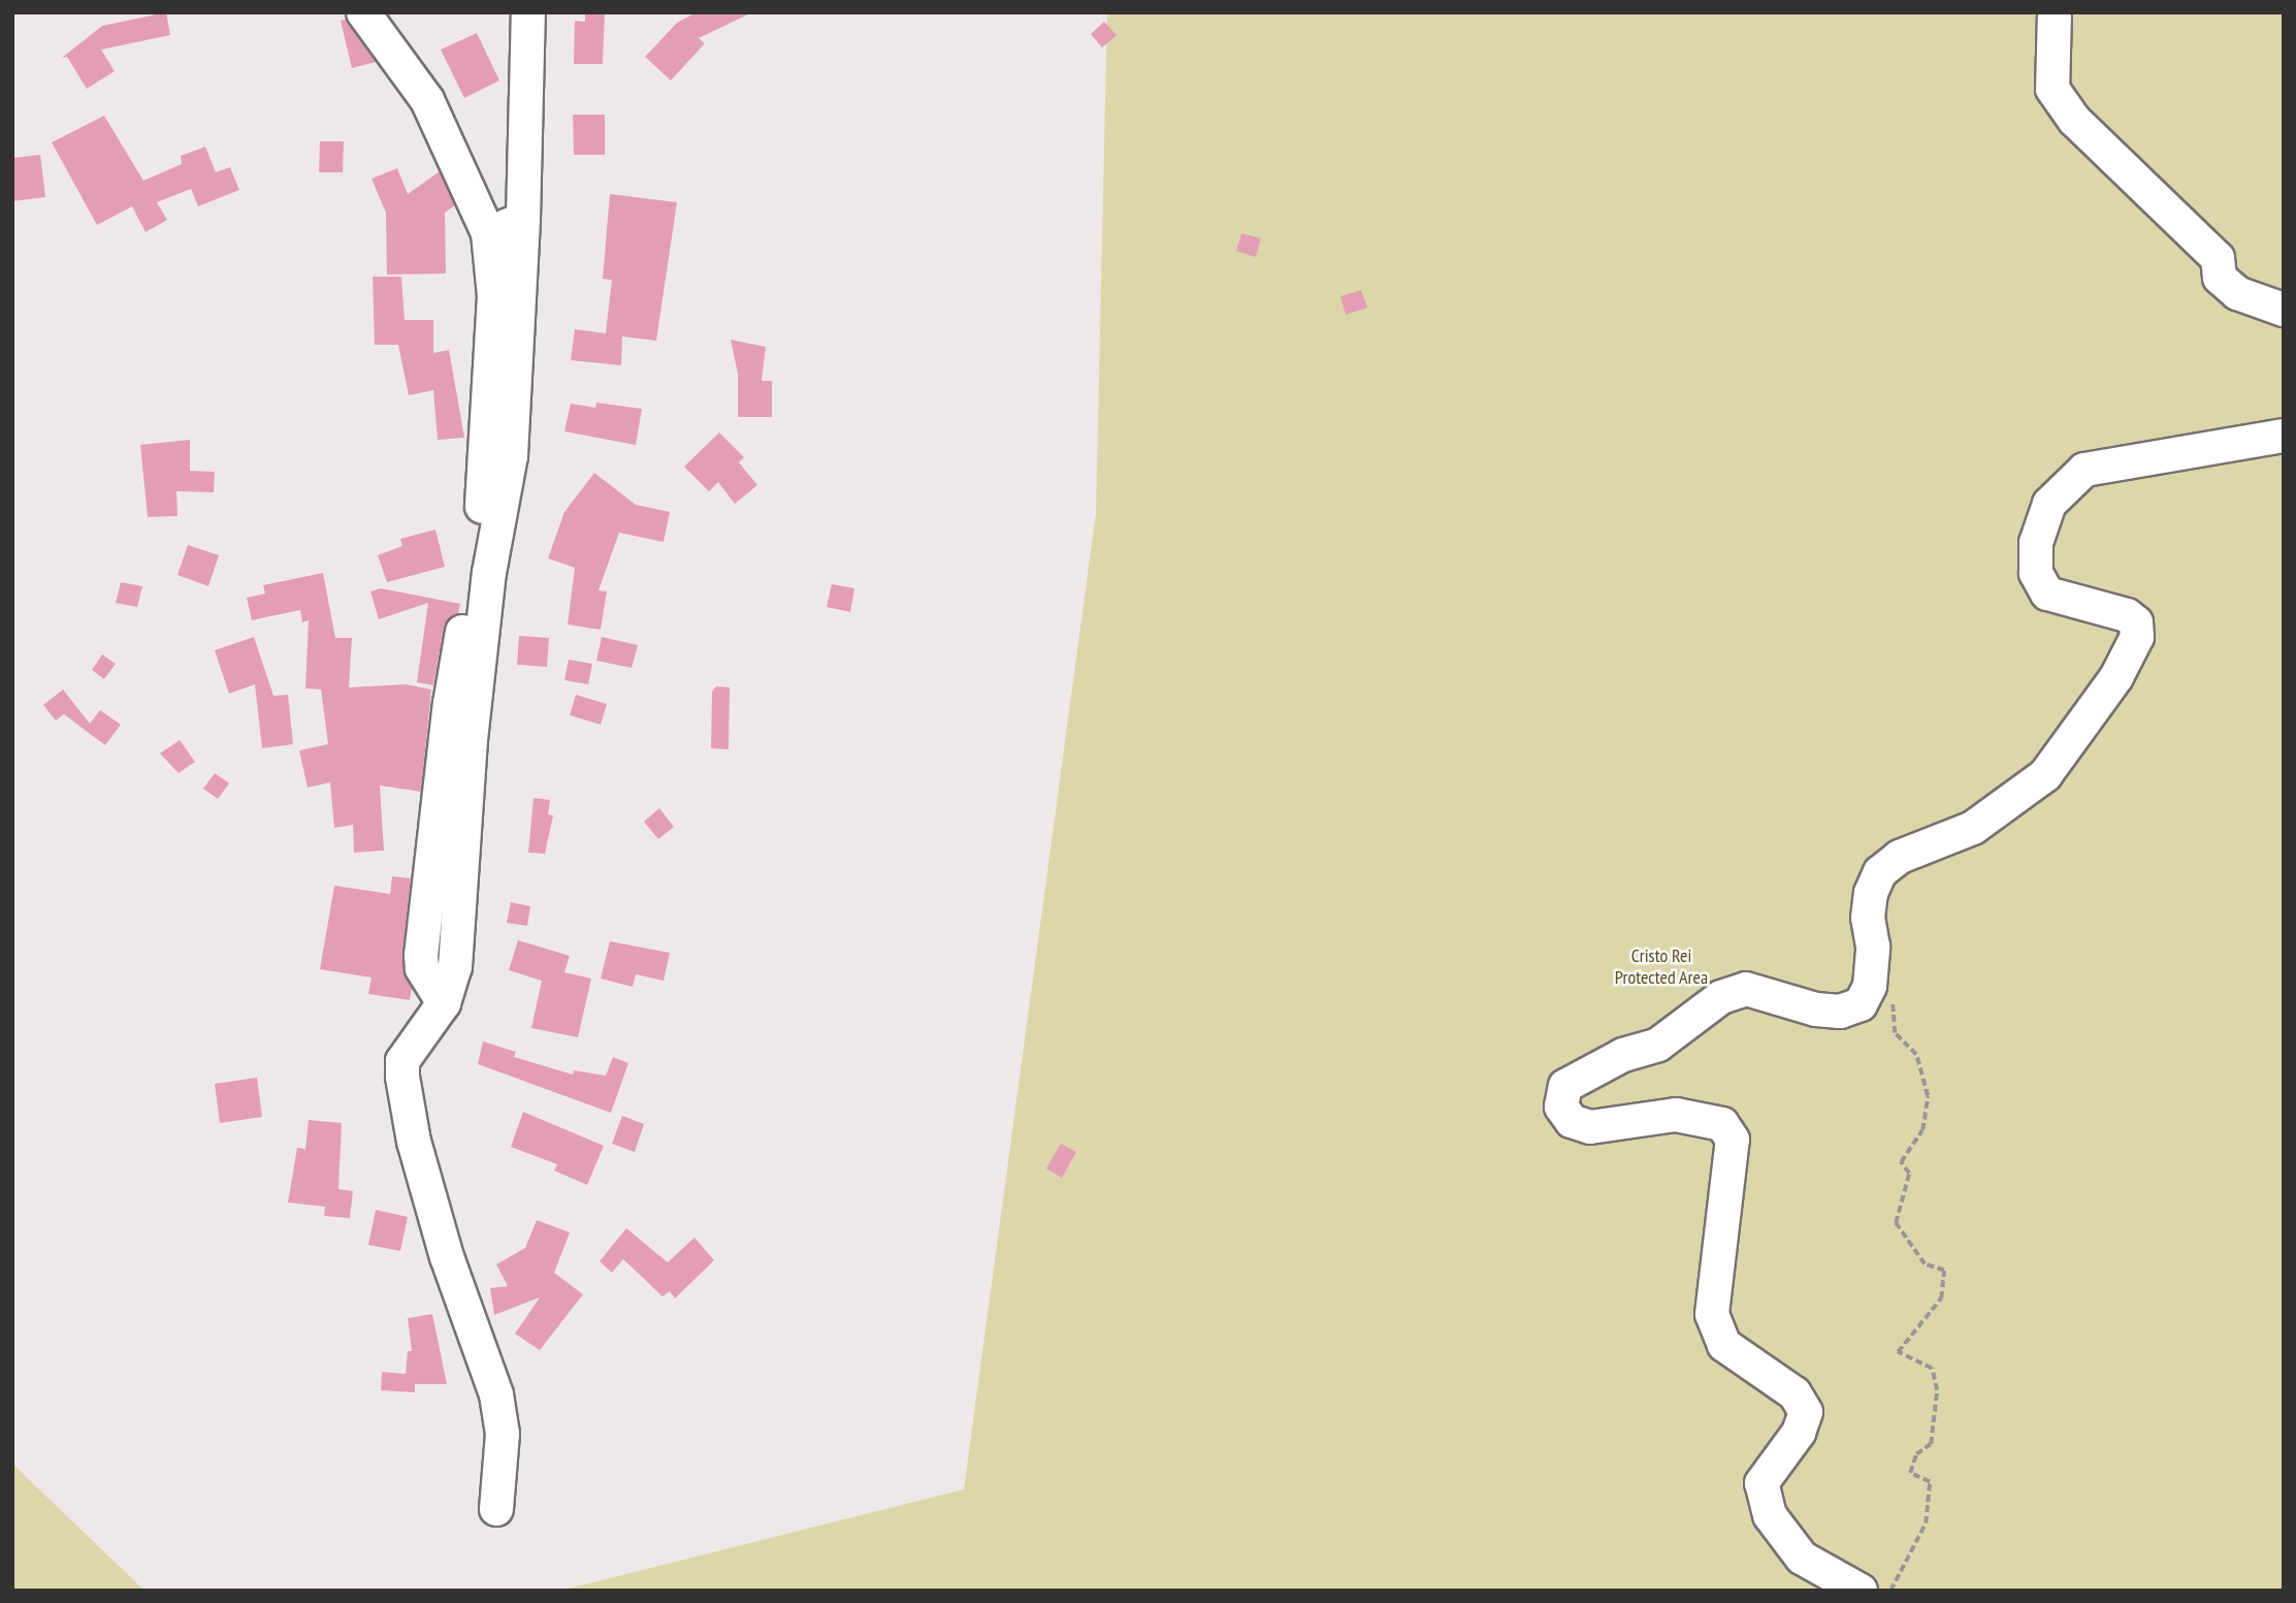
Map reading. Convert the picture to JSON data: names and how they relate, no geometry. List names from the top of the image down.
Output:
{
  "parks": ["Cristo Rei Protected Area"]
}
